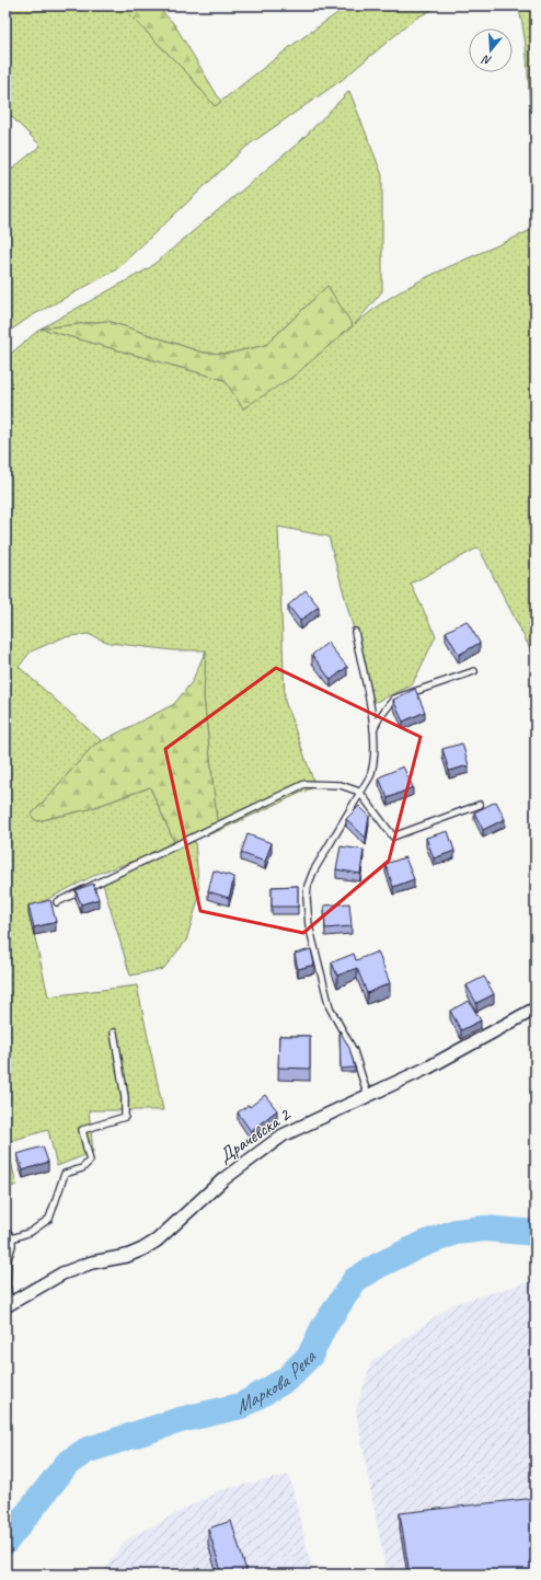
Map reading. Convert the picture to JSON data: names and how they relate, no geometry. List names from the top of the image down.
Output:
{
  "streets": {
    "street": ["Драчевска 2"]
  },
  "water": ["Маркова Река"],
  "north": "bottom"
}
